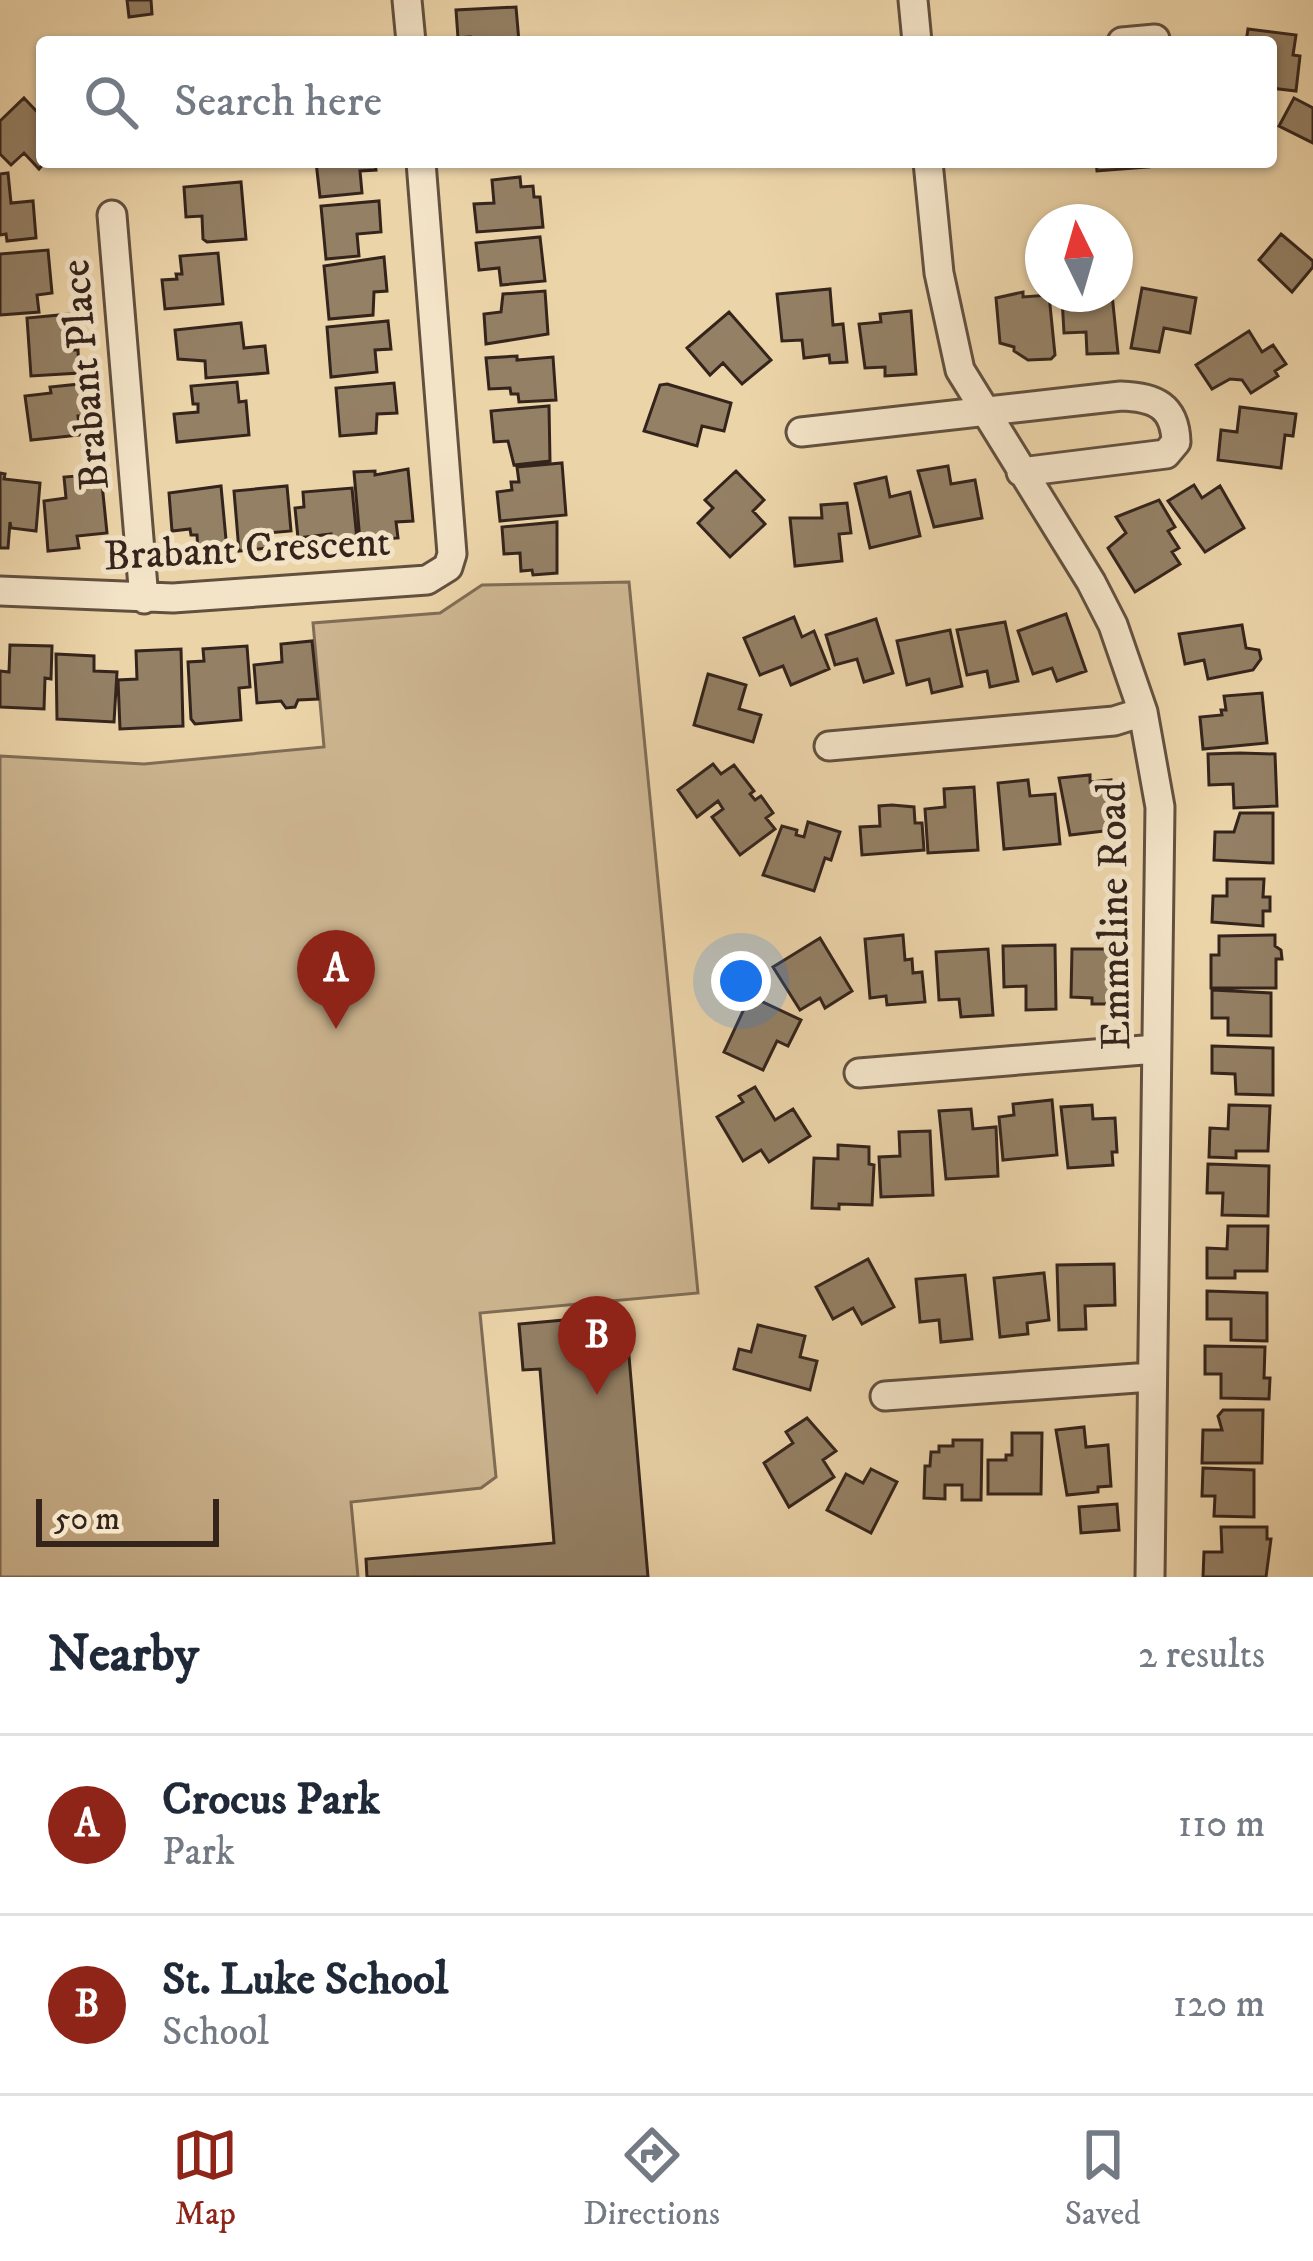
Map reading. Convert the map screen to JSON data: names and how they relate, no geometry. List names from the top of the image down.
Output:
{
  "streets": {
    "street": ["Brabant Place", "Brabant Crescent", "Emmeline Road"]
  },
  "crossings": [
    ["Brabant Place", "Brabant Crescent"]
  ],
  "scale_bar": "50 m",
  "north": "top",
  "page": {
    "search": "Search here",
    "pins": ["A", "B"],
    "scale": "50 m",
    "heading": ["Nearby", "2 results"],
    "list": [
      {
        "mark": "A",
        "name": "Crocus Park",
        "note": "Park",
        "value": "110 m"
      },
      {
        "mark": "B",
        "name": "St. Luke School",
        "note": "School",
        "value": "120 m"
      }
    ],
    "nav": ["Map", "Directions", "Saved"]
  }
}
